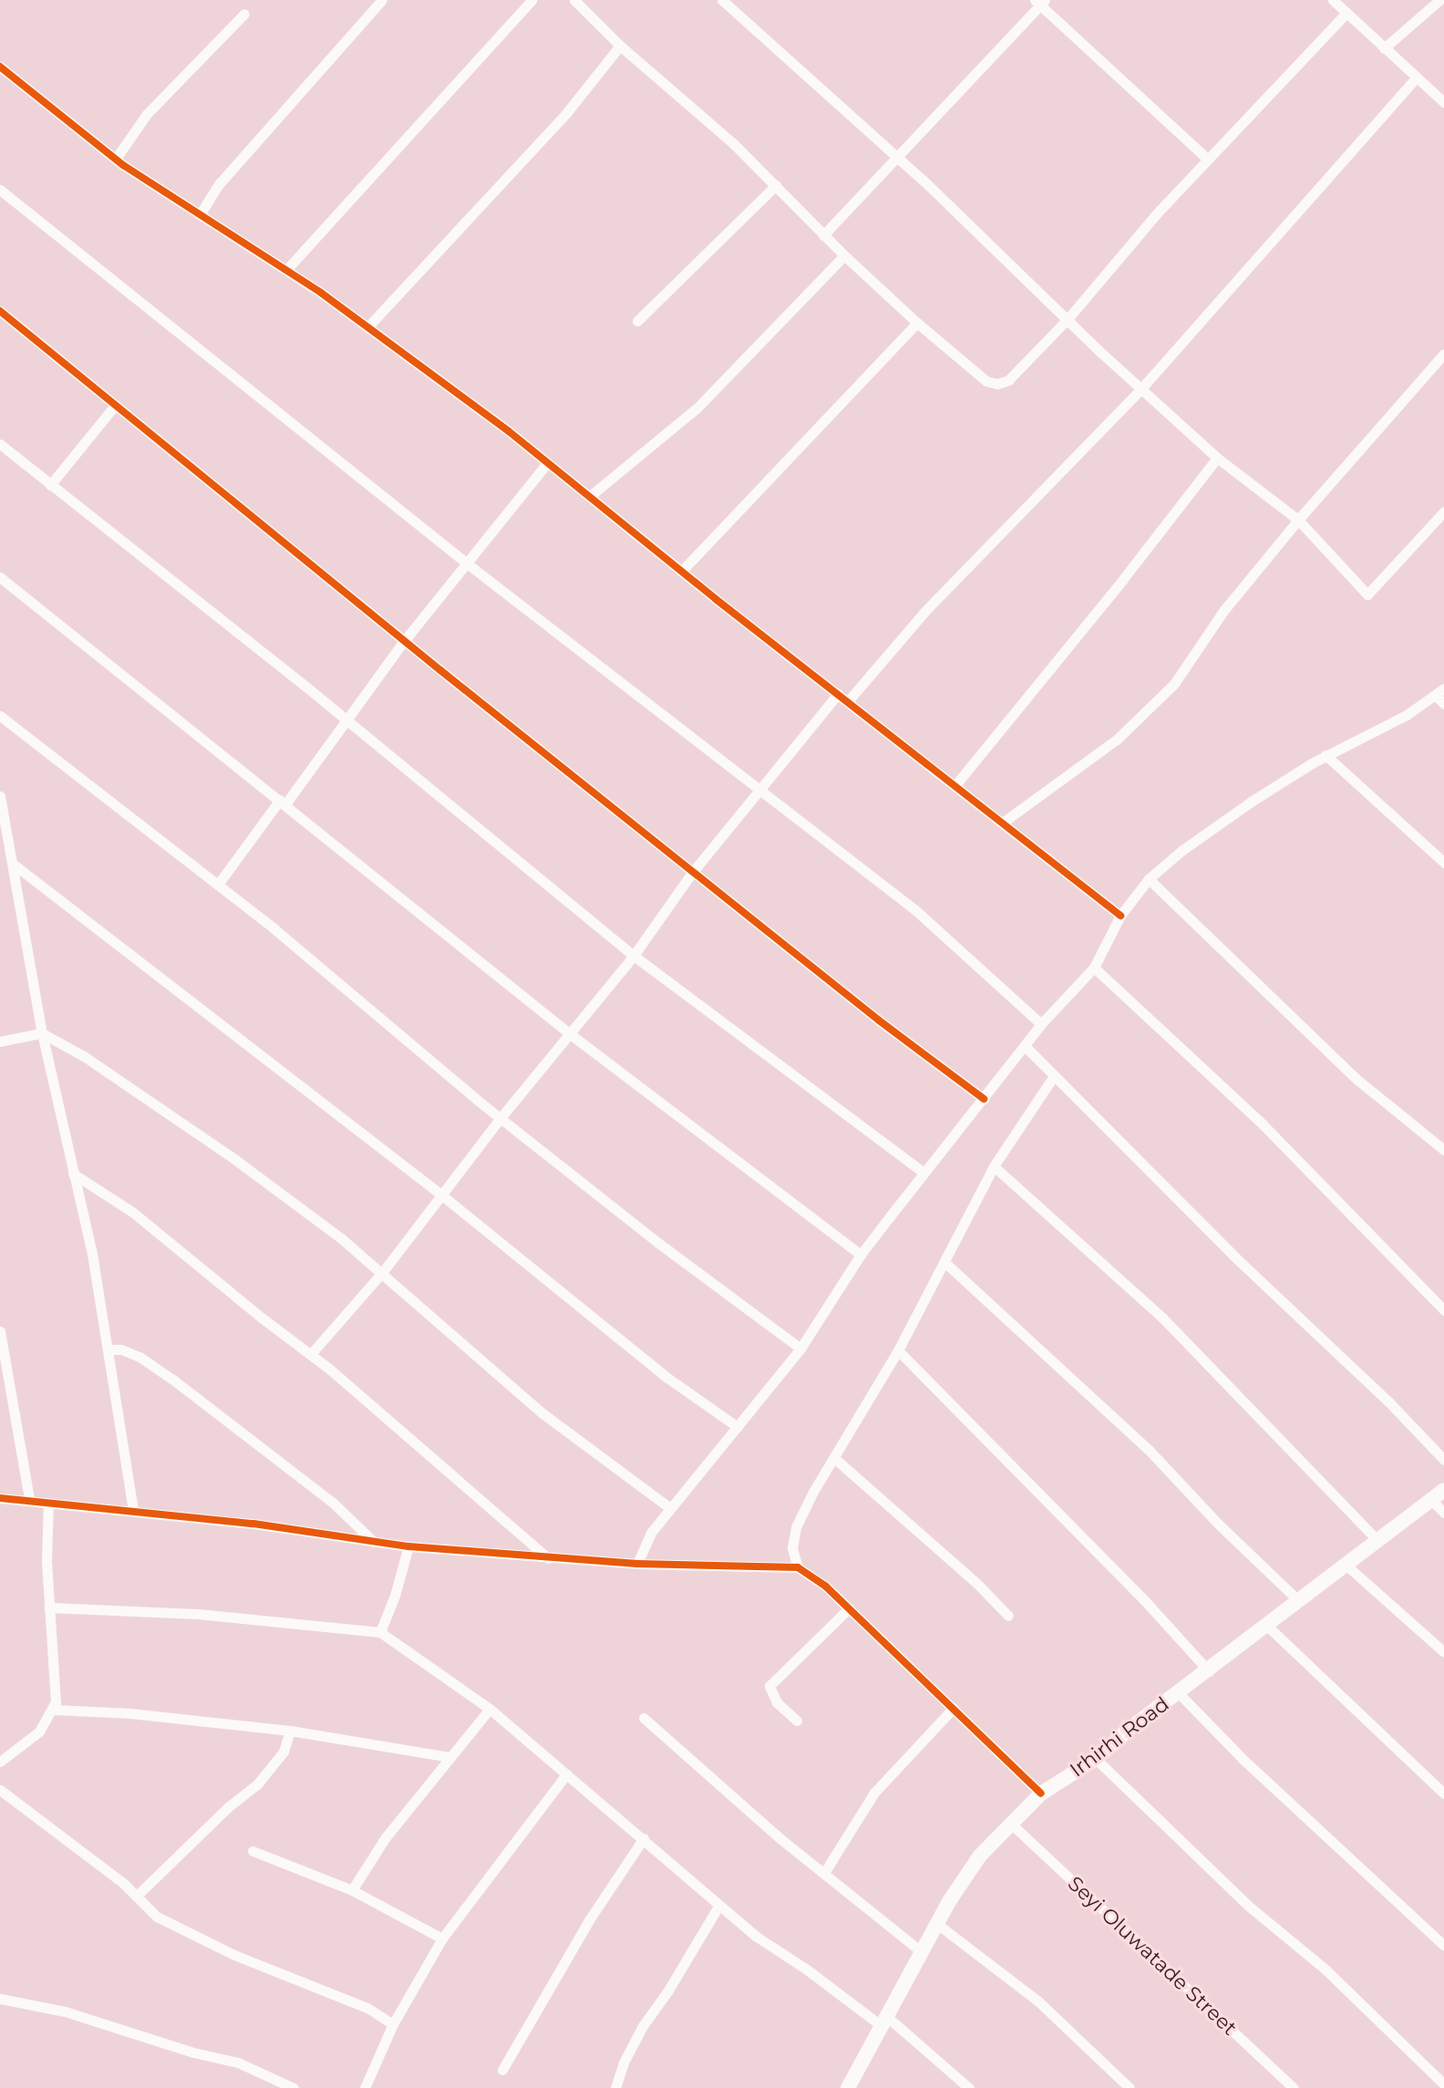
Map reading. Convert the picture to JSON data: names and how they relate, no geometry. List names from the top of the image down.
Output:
{
  "streets": {
    "street": ["Irhirhi Road", "Seyi Oluwatade Street"]
  },
  "crossings": [
    ["Irhirhi Road", "Seyi Oluwatade Street"]
  ]
}
